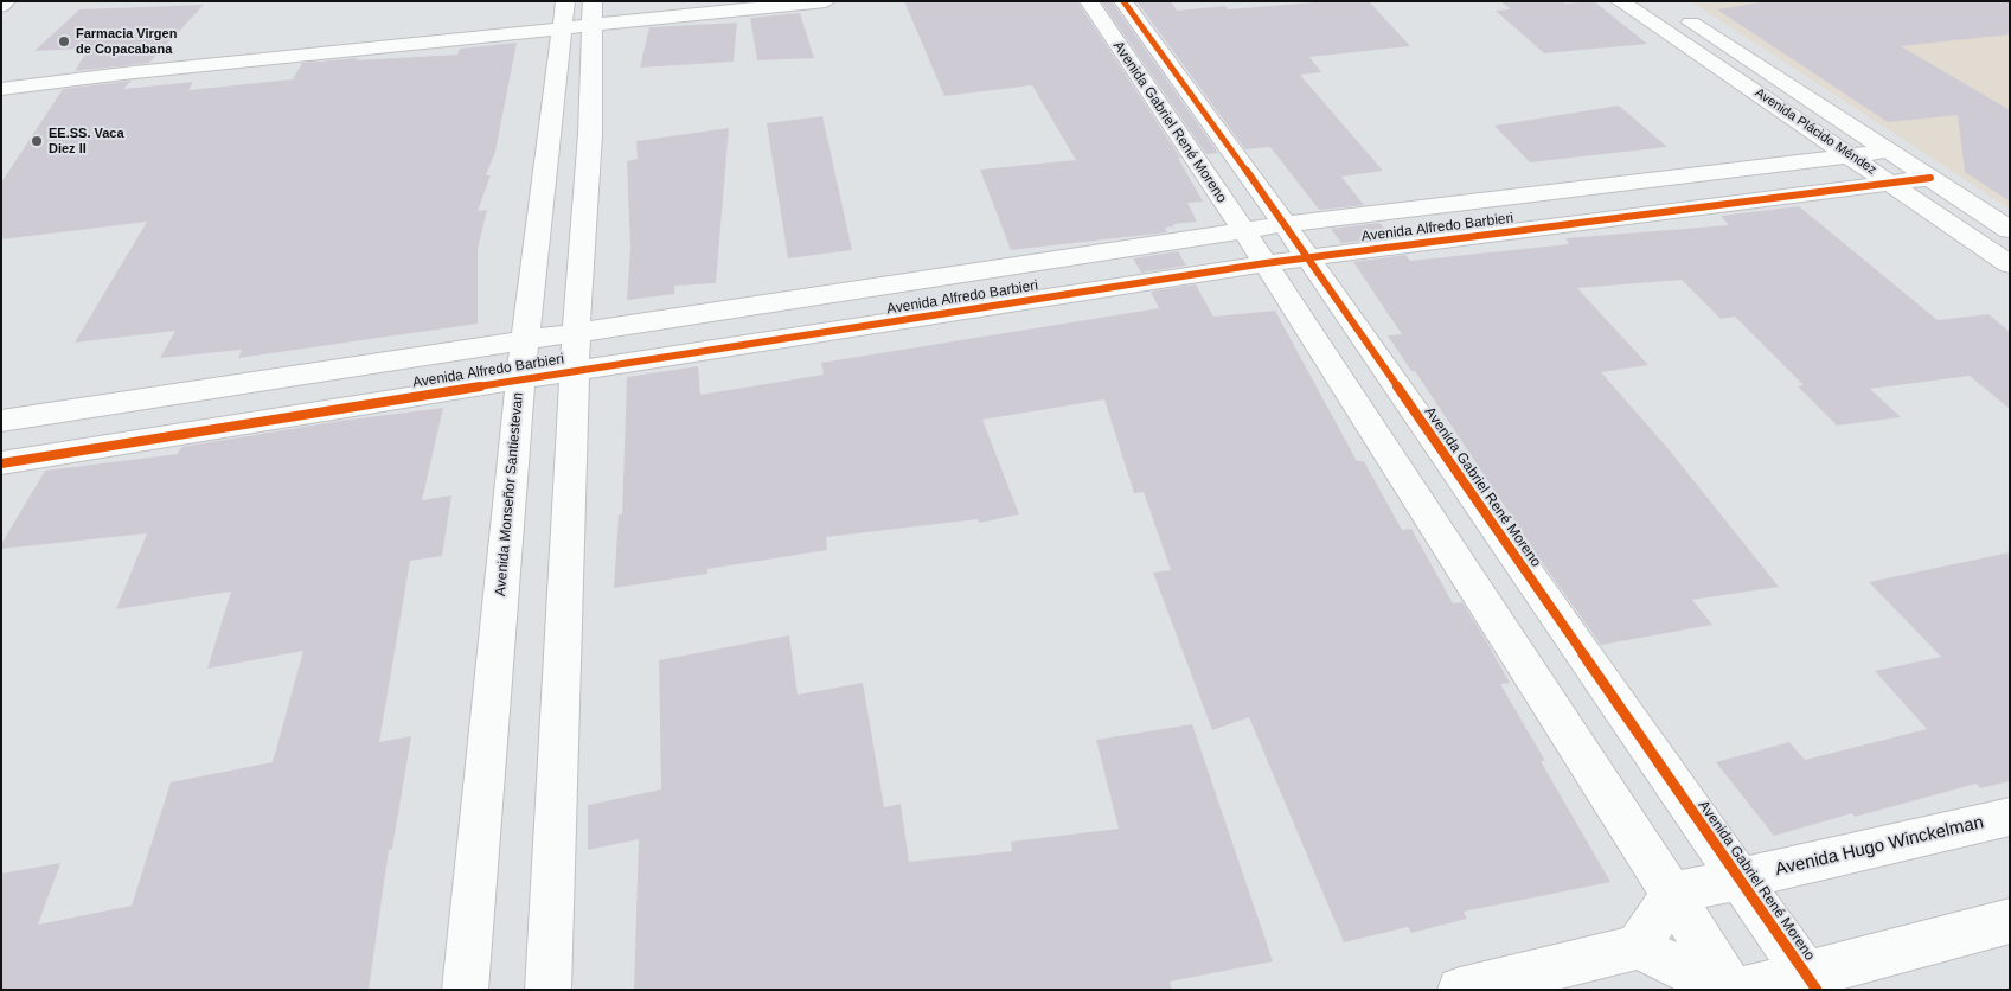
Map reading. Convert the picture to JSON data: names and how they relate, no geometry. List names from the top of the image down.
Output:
{
  "streets": {
    "street": [
      "Avenida Gabriel René Moreno",
      "Avenida Plácido Méndez",
      "Avenida Alfredo Barbieri",
      "Avenida Monseñor Santiestevan",
      "Avenida Hugo Winckelman"
    ]
  },
  "crossings": [
    ["Avenida Gabriel René Moreno", "Avenida Alfredo Barbieri"],
    ["Avenida Gabriel René Moreno", "Avenida Hugo Winckelman"],
    ["Avenida Plácido Méndez", "Avenida Alfredo Barbieri"],
    ["Avenida Alfredo Barbieri", "Avenida Monseñor Santiestevan"]
  ],
  "places": ["Farmacia Virgen de Copacabana", "EE.SS. Vaca Diez II"]
}
